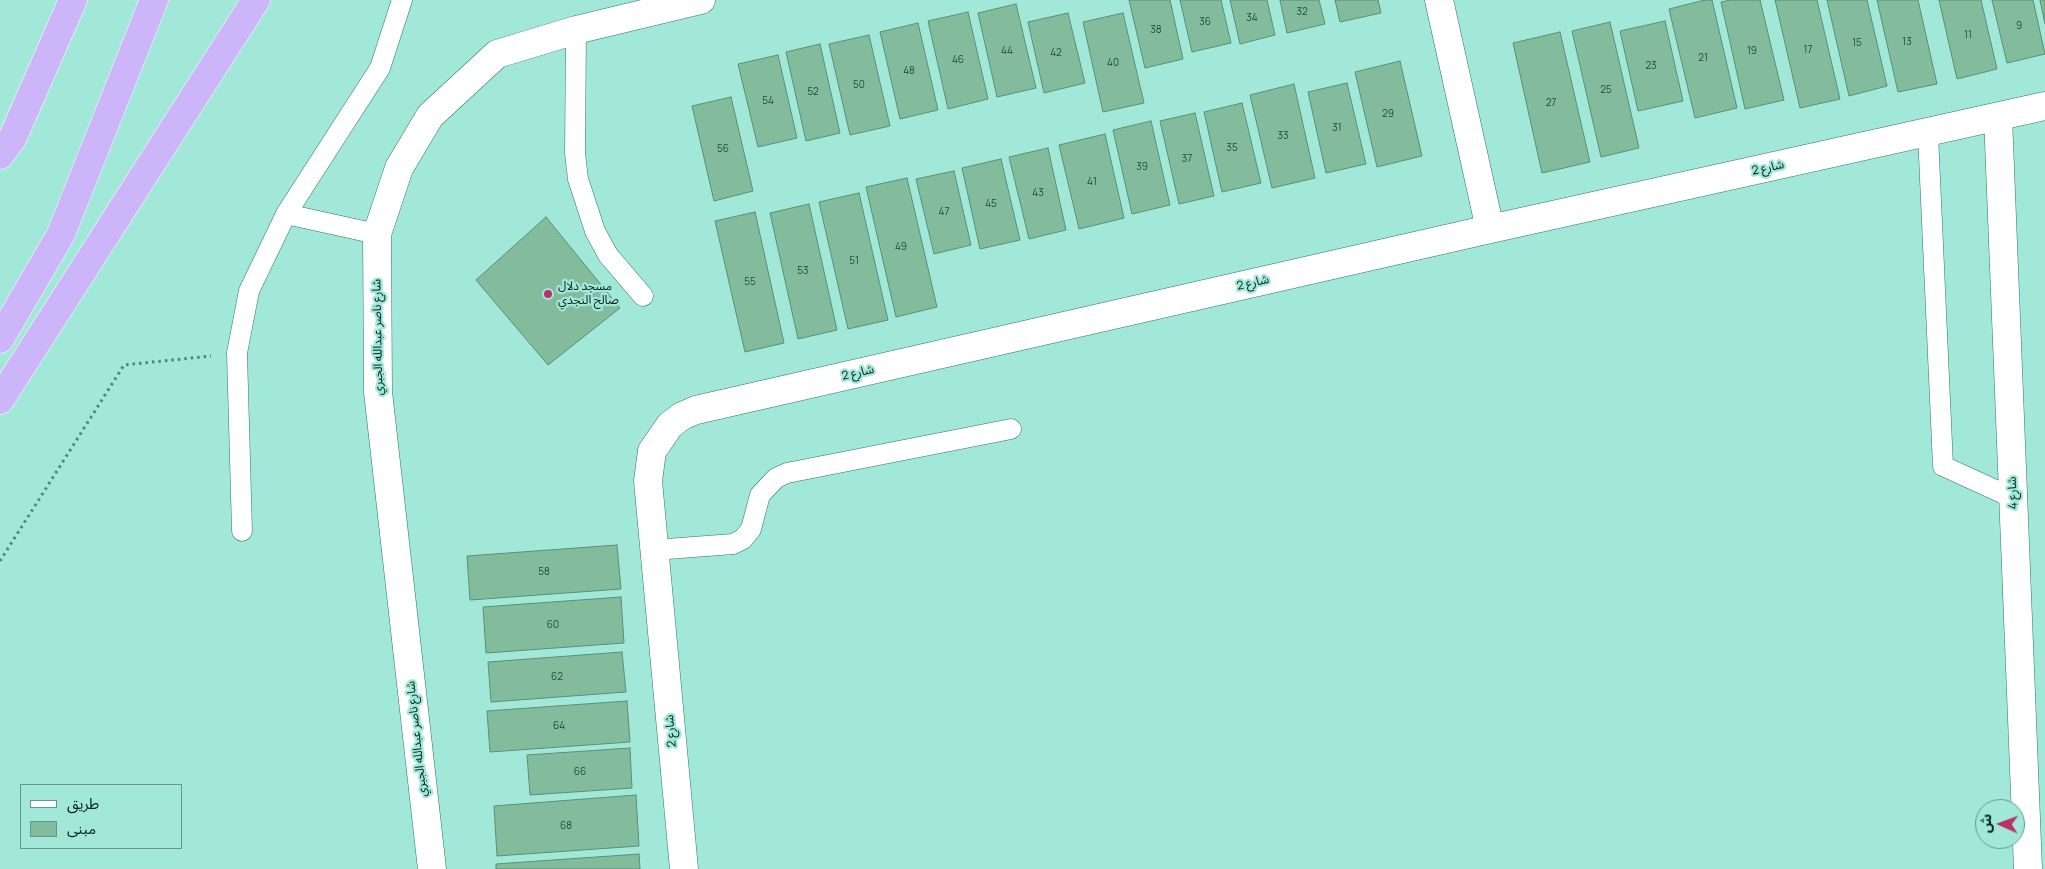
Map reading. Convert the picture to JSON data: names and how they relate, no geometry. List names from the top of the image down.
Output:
{
  "streets": {
    "street": ["شارع 2", "شارع ناصر عبدالله الجبري", "شارع 4"]
  },
  "crossings": [
    ["شارع 2", "شارع 4"]
  ],
  "places": ["مسجد دلال صالح النجدي"],
  "house_numbers": [
    "32",
    "34",
    "36",
    "9",
    "38",
    "11",
    "13",
    "15",
    "17",
    "44",
    "19",
    "42",
    "21",
    "46",
    "40",
    "23",
    "48",
    "50",
    "25",
    "52",
    "54",
    "27",
    "29",
    "31",
    "33",
    "35",
    "56",
    "37",
    "39",
    "41",
    "43",
    "45",
    "47",
    "49",
    "51",
    "53",
    "55",
    "58",
    "60",
    "62",
    "64",
    "66",
    "68"
  ],
  "legend": ["طريق", "مبنى"],
  "north": "left"
}
